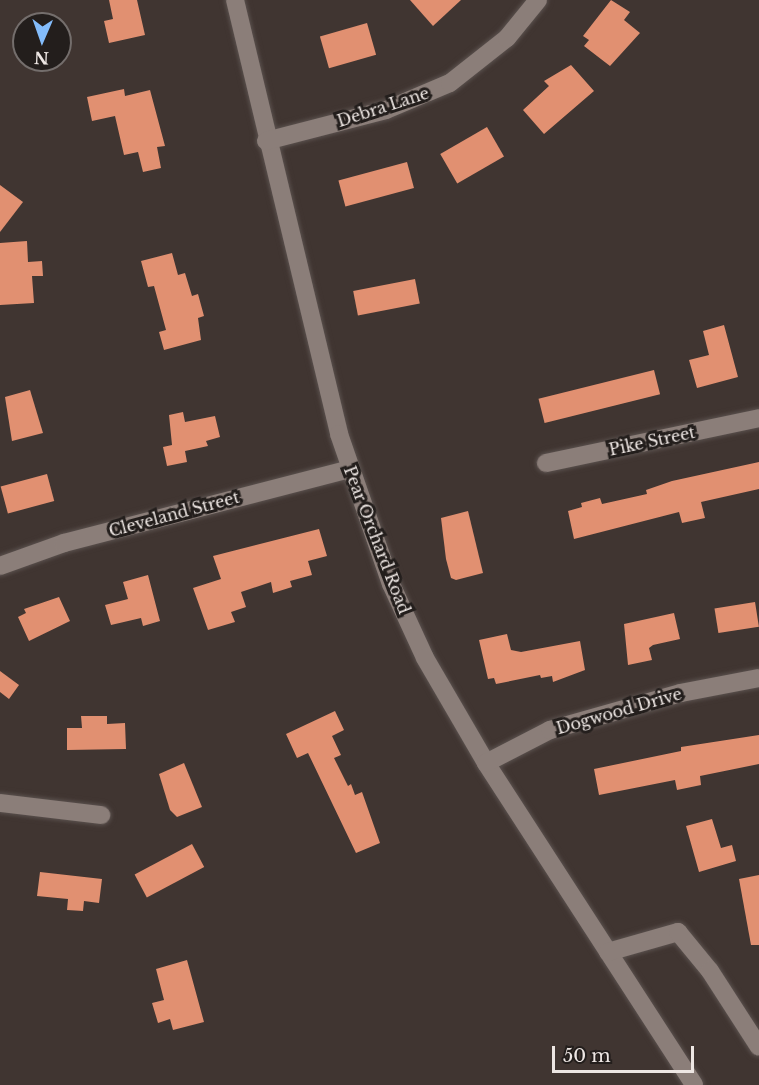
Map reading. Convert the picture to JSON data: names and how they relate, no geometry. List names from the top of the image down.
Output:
{
  "streets": {
    "street": [
      "Debra Lane",
      "Pike Street",
      "Cleveland Street",
      "Pear Orchard Road",
      "Dogwood Drive"
    ]
  },
  "crossings": [
    ["Debra Lane", "Pear Orchard Road"],
    ["Cleveland Street", "Pear Orchard Road"],
    ["Pear Orchard Road", "Dogwood Drive"]
  ],
  "scale_bar": "50 m",
  "north": "bottom"
}
